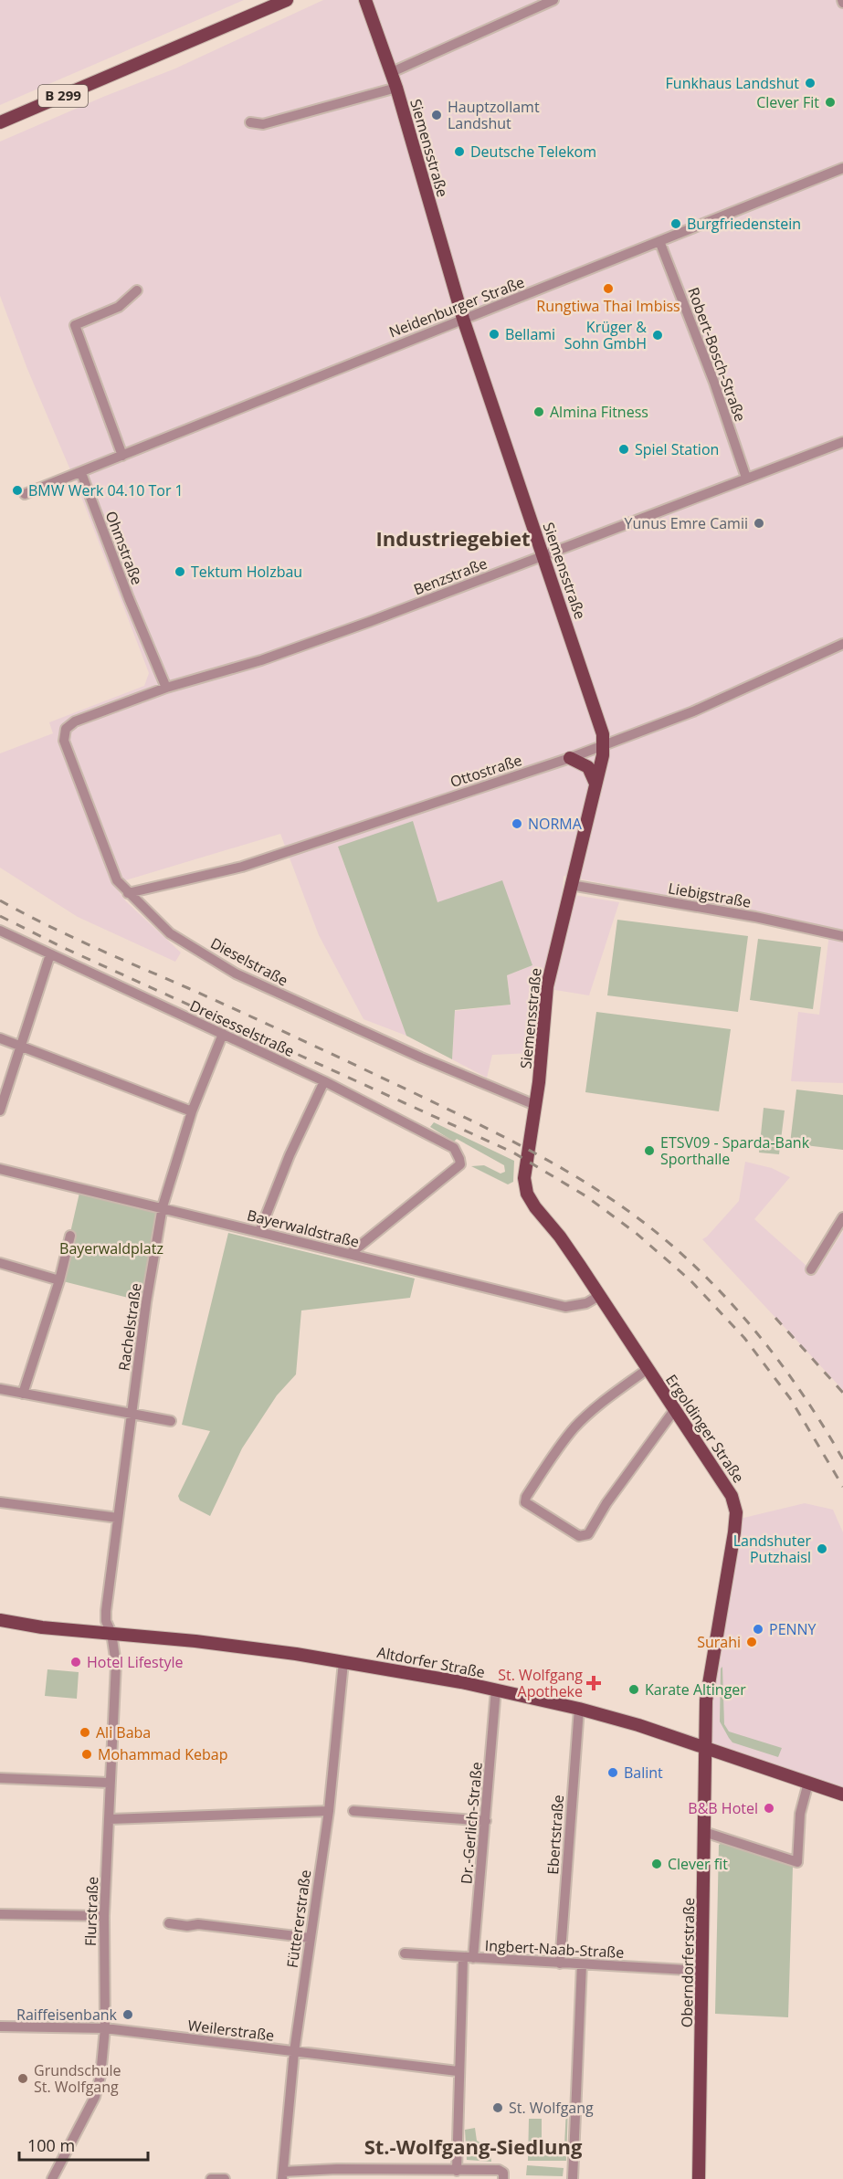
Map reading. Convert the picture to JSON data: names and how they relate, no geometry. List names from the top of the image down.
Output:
{
  "streets": {
    "main road": [
      "B 299",
      "Siemensstraße",
      "Ergoldinger Straße",
      "Altdorfer Straße",
      "Oberndorferstraße"
    ],
    "street": [
      "Neidenburger Straße",
      "Robert-Bosch-Straße",
      "Ohmstraße",
      "Benzstraße",
      "Ottostraße",
      "Liebigstraße",
      "Dieselstraße",
      "Dreisesselstraße",
      "Bayerwaldstraße",
      "Rachelstraße",
      "Dr.-Gerlich-Straße",
      "Ebertstraße",
      "Flurstraße",
      "Füttererstraße",
      "Ingbert-Naab-Straße",
      "Weilerstraße"
    ]
  },
  "crossings": [
    ["Siemensstraße", "Neidenburger Straße"],
    ["Siemensstraße", "Benzstraße"],
    ["Siemensstraße", "Ottostraße"],
    ["Siemensstraße", "Liebigstraße"],
    ["Siemensstraße", "Dieselstraße"],
    ["Siemensstraße", "Ergoldinger Straße"],
    ["Neidenburger Straße", "Robert-Bosch-Straße"],
    ["Neidenburger Straße", "Ohmstraße"],
    ["Robert-Bosch-Straße", "Benzstraße"],
    ["Ohmstraße", "Benzstraße"],
    ["Benzstraße", "Dieselstraße"],
    ["Ottostraße", "Dieselstraße"],
    ["Dreisesselstraße", "Bayerwaldstraße"],
    ["Dreisesselstraße", "Rachelstraße"],
    ["Bayerwaldstraße", "Rachelstraße"],
    ["Bayerwaldstraße", "Ergoldinger Straße"],
    ["Rachelstraße", "Altdorfer Straße"],
    ["Rachelstraße", "Flurstraße"],
    ["Ergoldinger Straße", "Altdorfer Straße"],
    ["Ergoldinger Straße", "Oberndorferstraße"],
    ["Altdorfer Straße", "Dr.-Gerlich-Straße"],
    ["Altdorfer Straße", "Ebertstraße"],
    ["Altdorfer Straße", "Flurstraße"],
    ["Altdorfer Straße", "Füttererstraße"],
    ["Altdorfer Straße", "Oberndorferstraße"],
    ["Dr.-Gerlich-Straße", "Ingbert-Naab-Straße"],
    ["Dr.-Gerlich-Straße", "Weilerstraße"],
    ["Ebertstraße", "Ingbert-Naab-Straße"],
    ["Flurstraße", "Weilerstraße"],
    ["Füttererstraße", "Weilerstraße"],
    ["Ingbert-Naab-Straße", "Oberndorferstraße"]
  ],
  "districts": ["Industriegebiet", "St.-Wolfgang-Siedlung"],
  "parks": ["Bayerwaldplatz"],
  "places": {
    "other": [
      "Funkhaus Landshut",
      "Clever Fit",
      "Hauptzollamt Landshut",
      "Deutsche Telekom",
      "Burgfriedenstein",
      "Rungtiwa Thai Imbiss",
      "Bellami",
      "Krüger & Sohn GmbH",
      "Almina Fitness",
      "Spiel Station",
      "BMW Werk 04.10 Tor 1",
      "Yunus Emre Camii",
      "Tektum Holzbau",
      "NORMA",
      "ETSV09 - Sparda-Bank Sporthalle",
      "Landshuter Putzhaisl",
      "PENNY",
      "Surahi",
      "Hotel Lifestyle",
      "Karate Altinger",
      "Ali Baba",
      "Mohammad Kebap",
      "Balint",
      "B&B Hotel",
      "Clever fit",
      "Raiffeisenbank",
      "Grundschule St. Wolfgang",
      "St. Wolfgang"
    ],
    "health": ["St. Wolfgang Apotheke"]
  },
  "scale_bar": "100 m"
}
